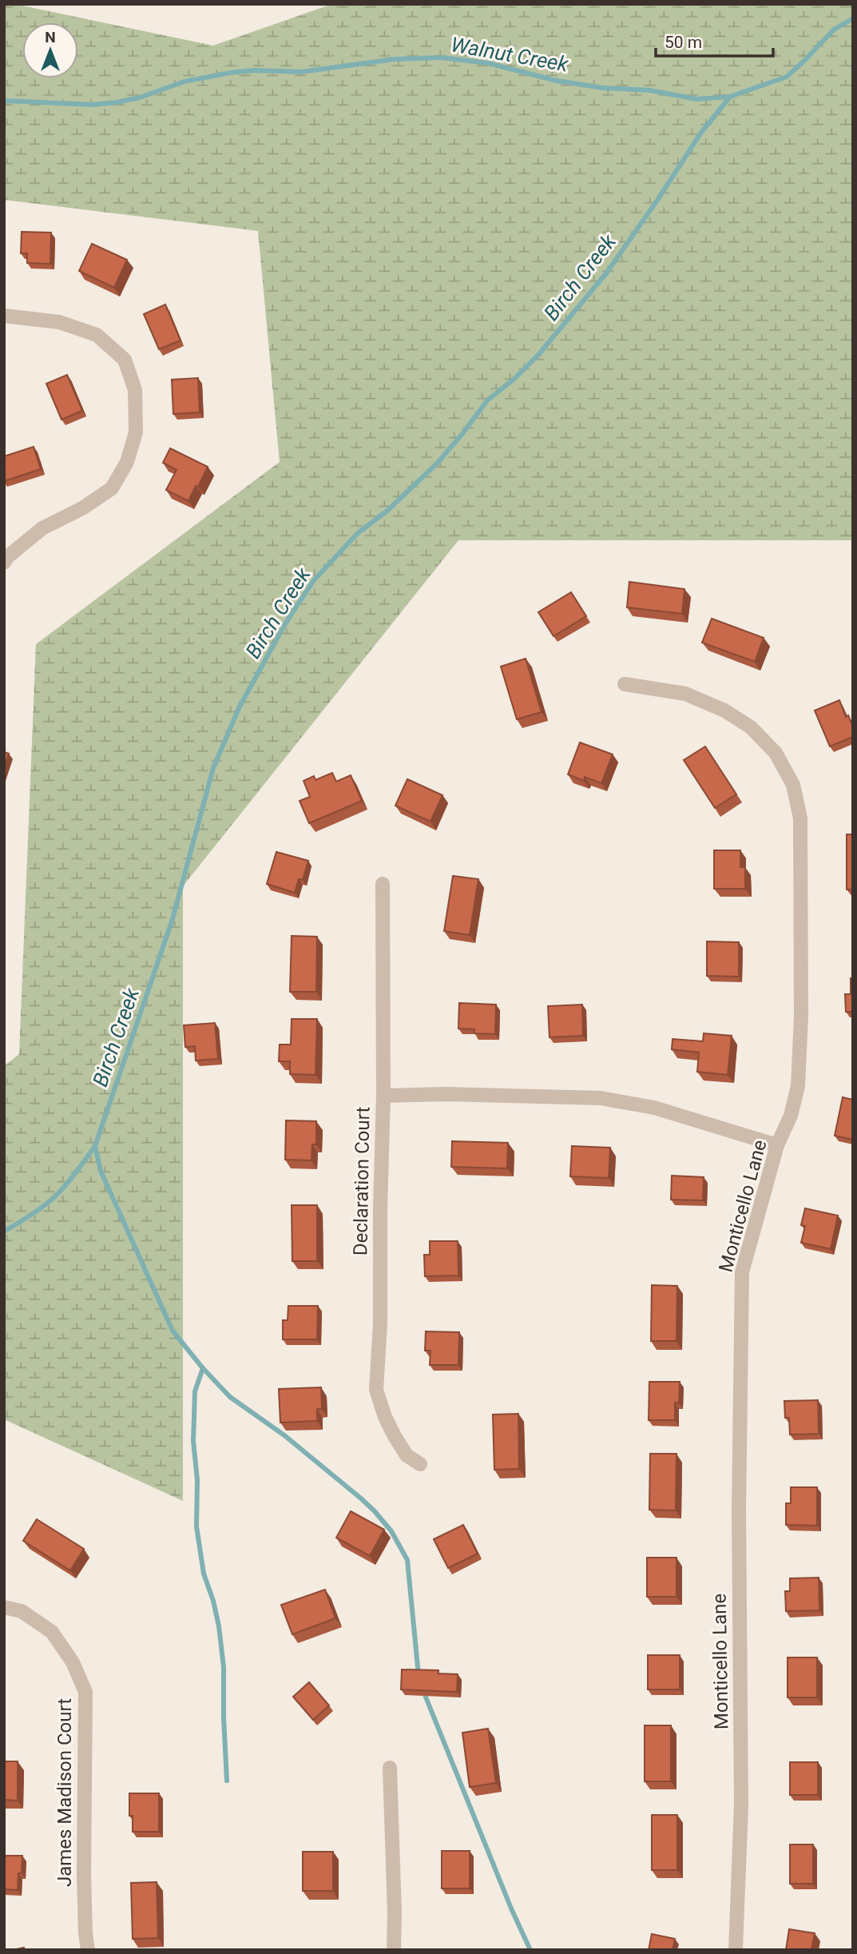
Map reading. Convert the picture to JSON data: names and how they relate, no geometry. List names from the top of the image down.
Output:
{
  "streets": {
    "street": ["Declaration Court", "Monticello Lane", "James Madison Court"]
  },
  "water": ["Walnut Creek", "Birch Creek"],
  "scale_bar": "50 m",
  "north": "top"
}
